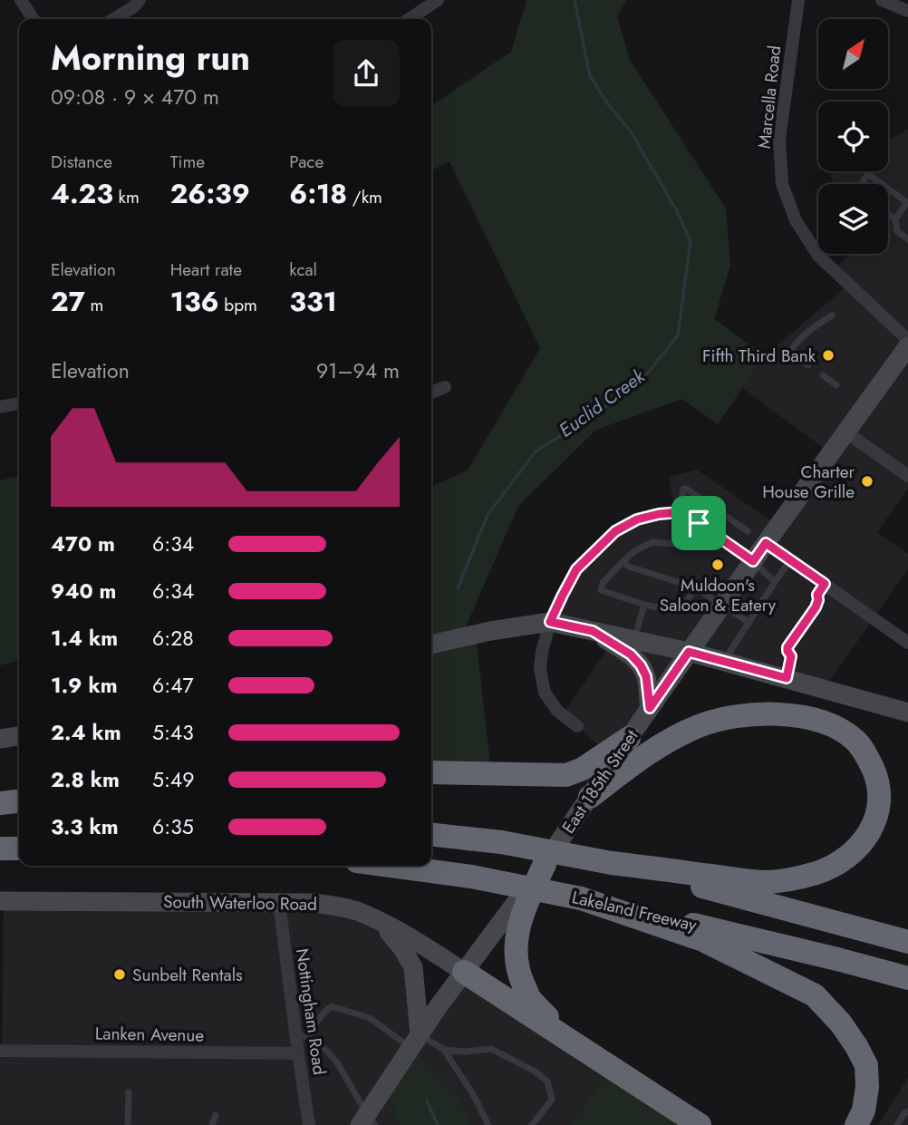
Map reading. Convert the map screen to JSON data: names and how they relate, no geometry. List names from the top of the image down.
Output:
{
  "streets": {
    "highway": ["Lakeland Freeway"],
    "street": [
      "Marcella Road",
      "East 185th Street",
      "South Waterloo Road",
      "Nottingham Road",
      "Lanken Avenue"
    ]
  },
  "crossings": [
    ["East 185th Street", "South Waterloo Road"],
    ["South Waterloo Road", "Nottingham Road"],
    ["Nottingham Road", "Lanken Avenue"]
  ],
  "water": ["Euclid Creek"],
  "places": [
    "Fifth Third Bank",
    "Charter House Grille",
    "Muldoon's Saloon & Eatery",
    "Sunbelt Rentals"
  ],
  "north": "top right",
  "page": {
    "heading": ["Morning run", "09:08 · 9 × 470 m"],
    "stats": [
      ["Distance", "4.23 km"],
      ["Time", "26:39"],
      ["Pace", "6:18 /km"],
      ["Elevation", "27 m"],
      ["Heart rate", "136 bpm"],
      ["kcal", "331"]
    ],
    "chart": ["Elevation", "91–94 m"],
    "list": [
      {
        "name": "470 m",
        "note": "6:34"
      },
      {
        "name": "940 m",
        "note": "6:34"
      },
      {
        "name": "1.4 km",
        "note": "6:28"
      },
      {
        "name": "1.9 km",
        "note": "6:47"
      },
      {
        "name": "2.4 km",
        "note": "5:43"
      },
      {
        "name": "2.8 km",
        "note": "5:49"
      },
      {
        "name": "3.3 km",
        "note": "6:35"
      }
    ]
  }
}
